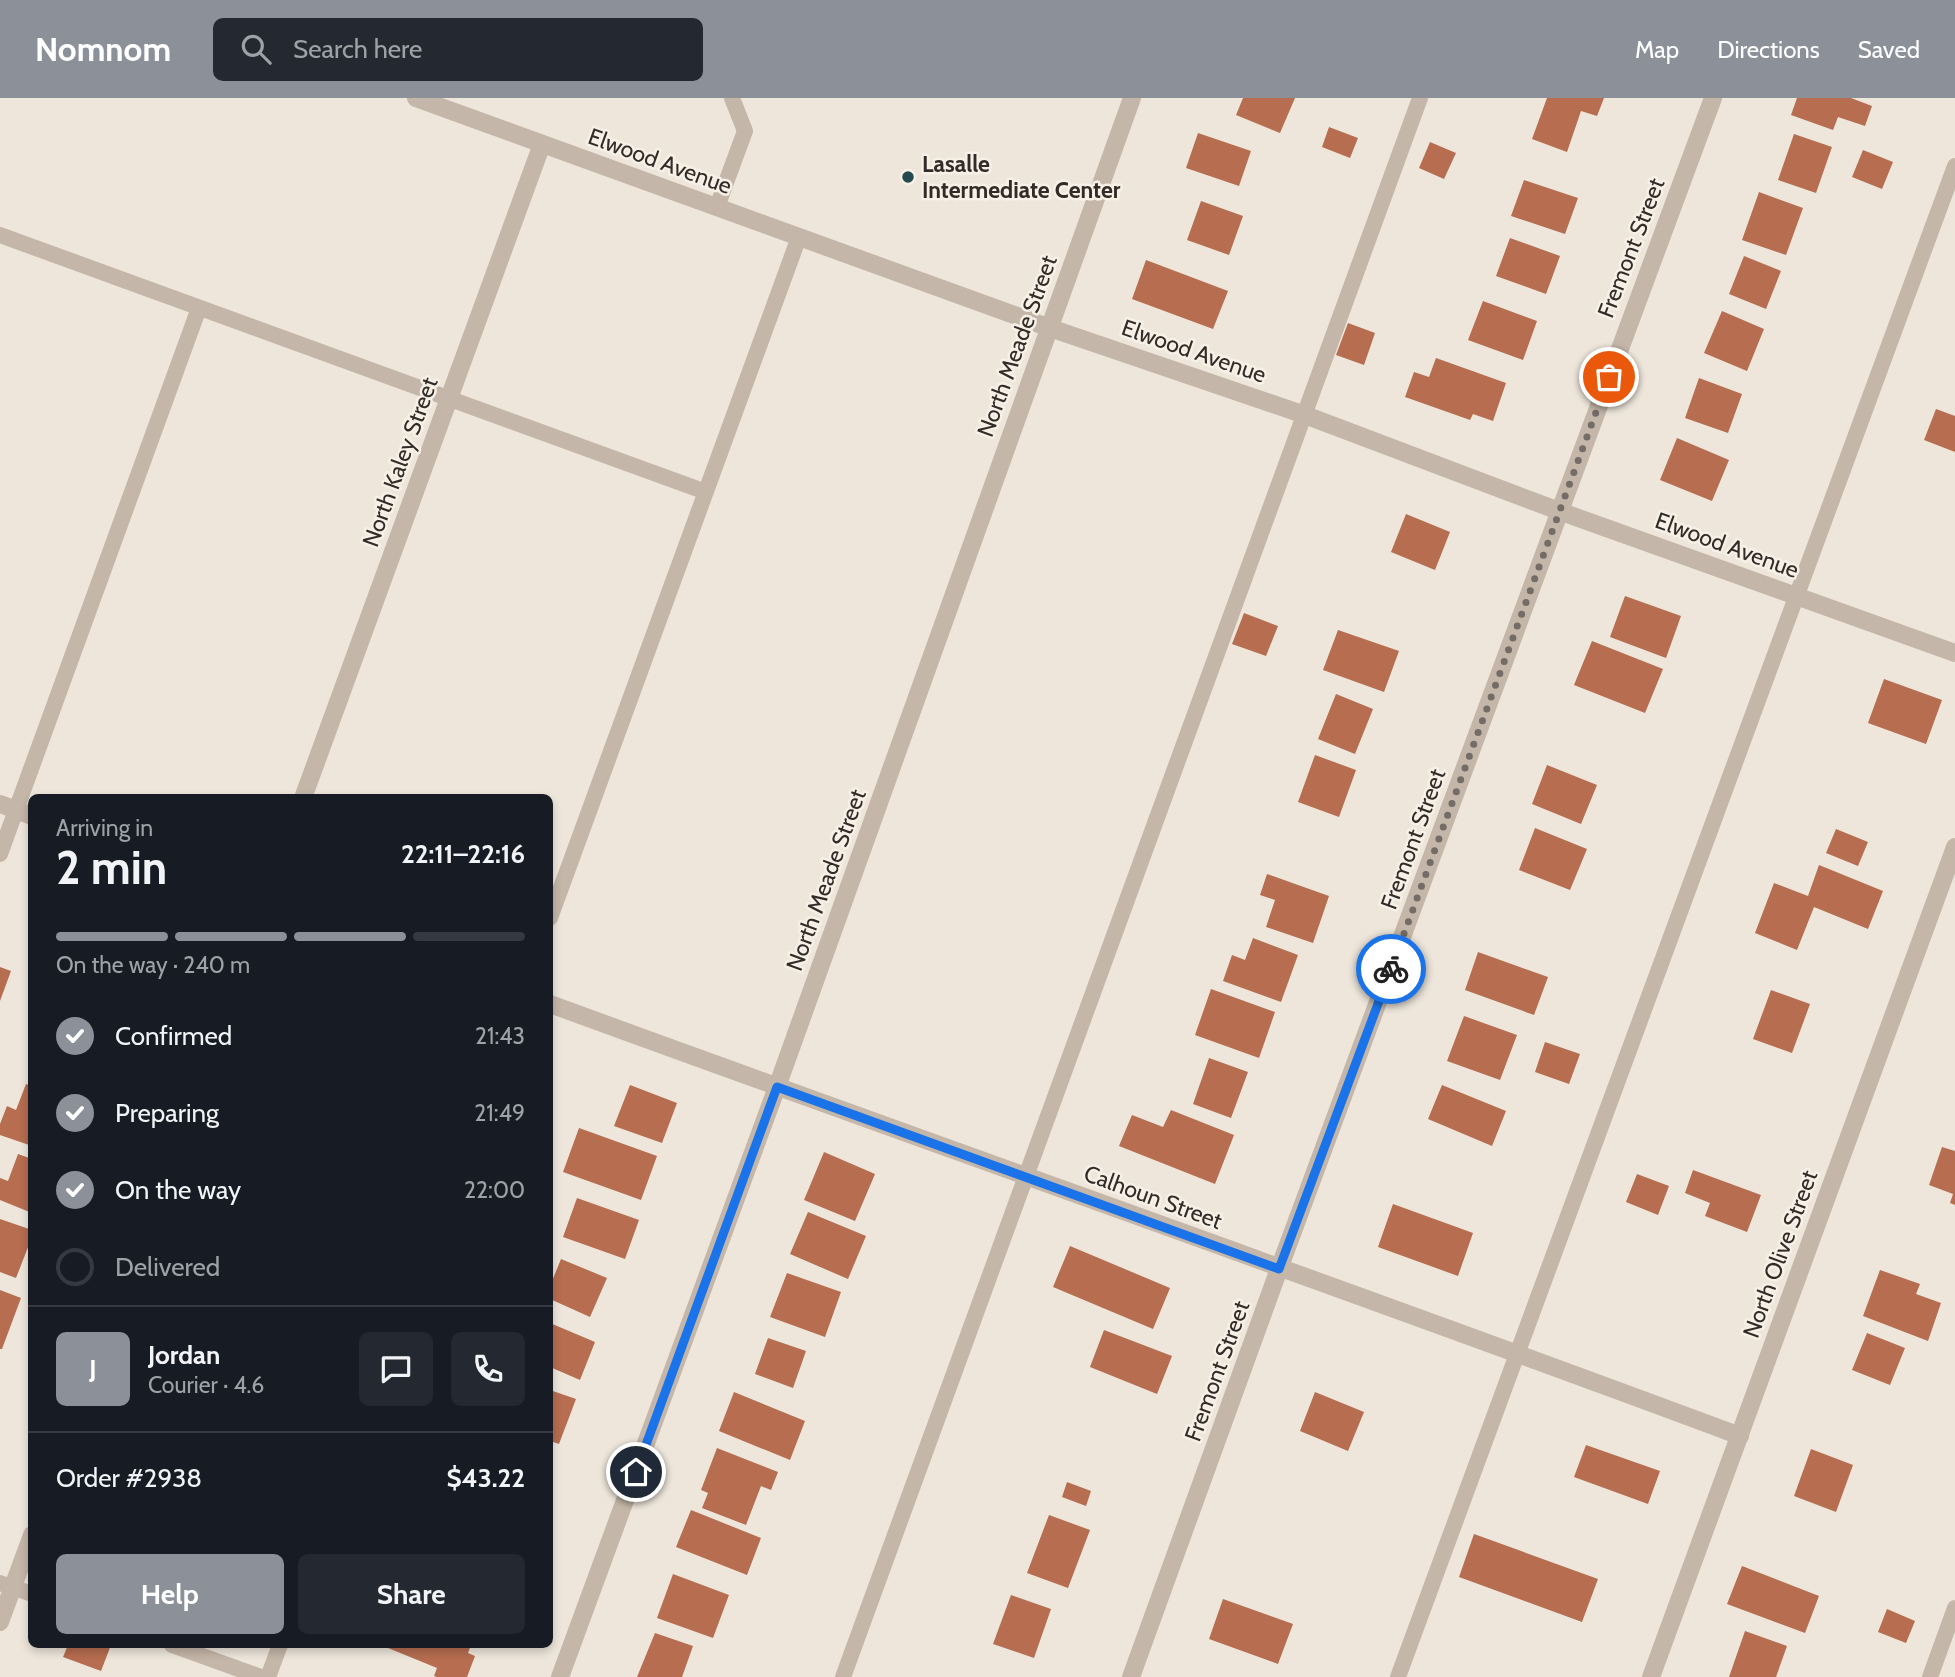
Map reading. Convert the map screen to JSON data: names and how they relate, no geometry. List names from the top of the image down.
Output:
{
  "streets": {
    "street": [
      "Elwood Avenue",
      "Fremont Street",
      "North Meade Street",
      "North Kaley Street",
      "Calhoun Street",
      "North Olive Street"
    ]
  },
  "crossings": [
    ["Elwood Avenue", "Fremont Street"],
    ["Elwood Avenue", "North Meade Street"],
    ["Elwood Avenue", "North Kaley Street"],
    ["Fremont Street", "Calhoun Street"],
    ["North Meade Street", "Calhoun Street"],
    ["Calhoun Street", "North Olive Street"]
  ],
  "places": ["Lasalle Intermediate Center"],
  "page": {
    "header": "Nomnom",
    "search": "Search here",
    "nav": ["Map", "Directions", "Saved"],
    "heading": ["2 min", "Arriving in", "22:11–22:16"],
    "panel": [
      "Jordan",
      "Courier · 4.6",
      "Order #2938",
      "$43.22"
    ],
    "bar": "On the way · 240 m",
    "list": [
      ["Confirmed", "21:43"],
      ["Preparing", "21:49"],
      ["On the way", "22:00"],
      "Delivered"
    ],
    "round": "J",
    "buttons": ["Help", "Share"]
  }
}
